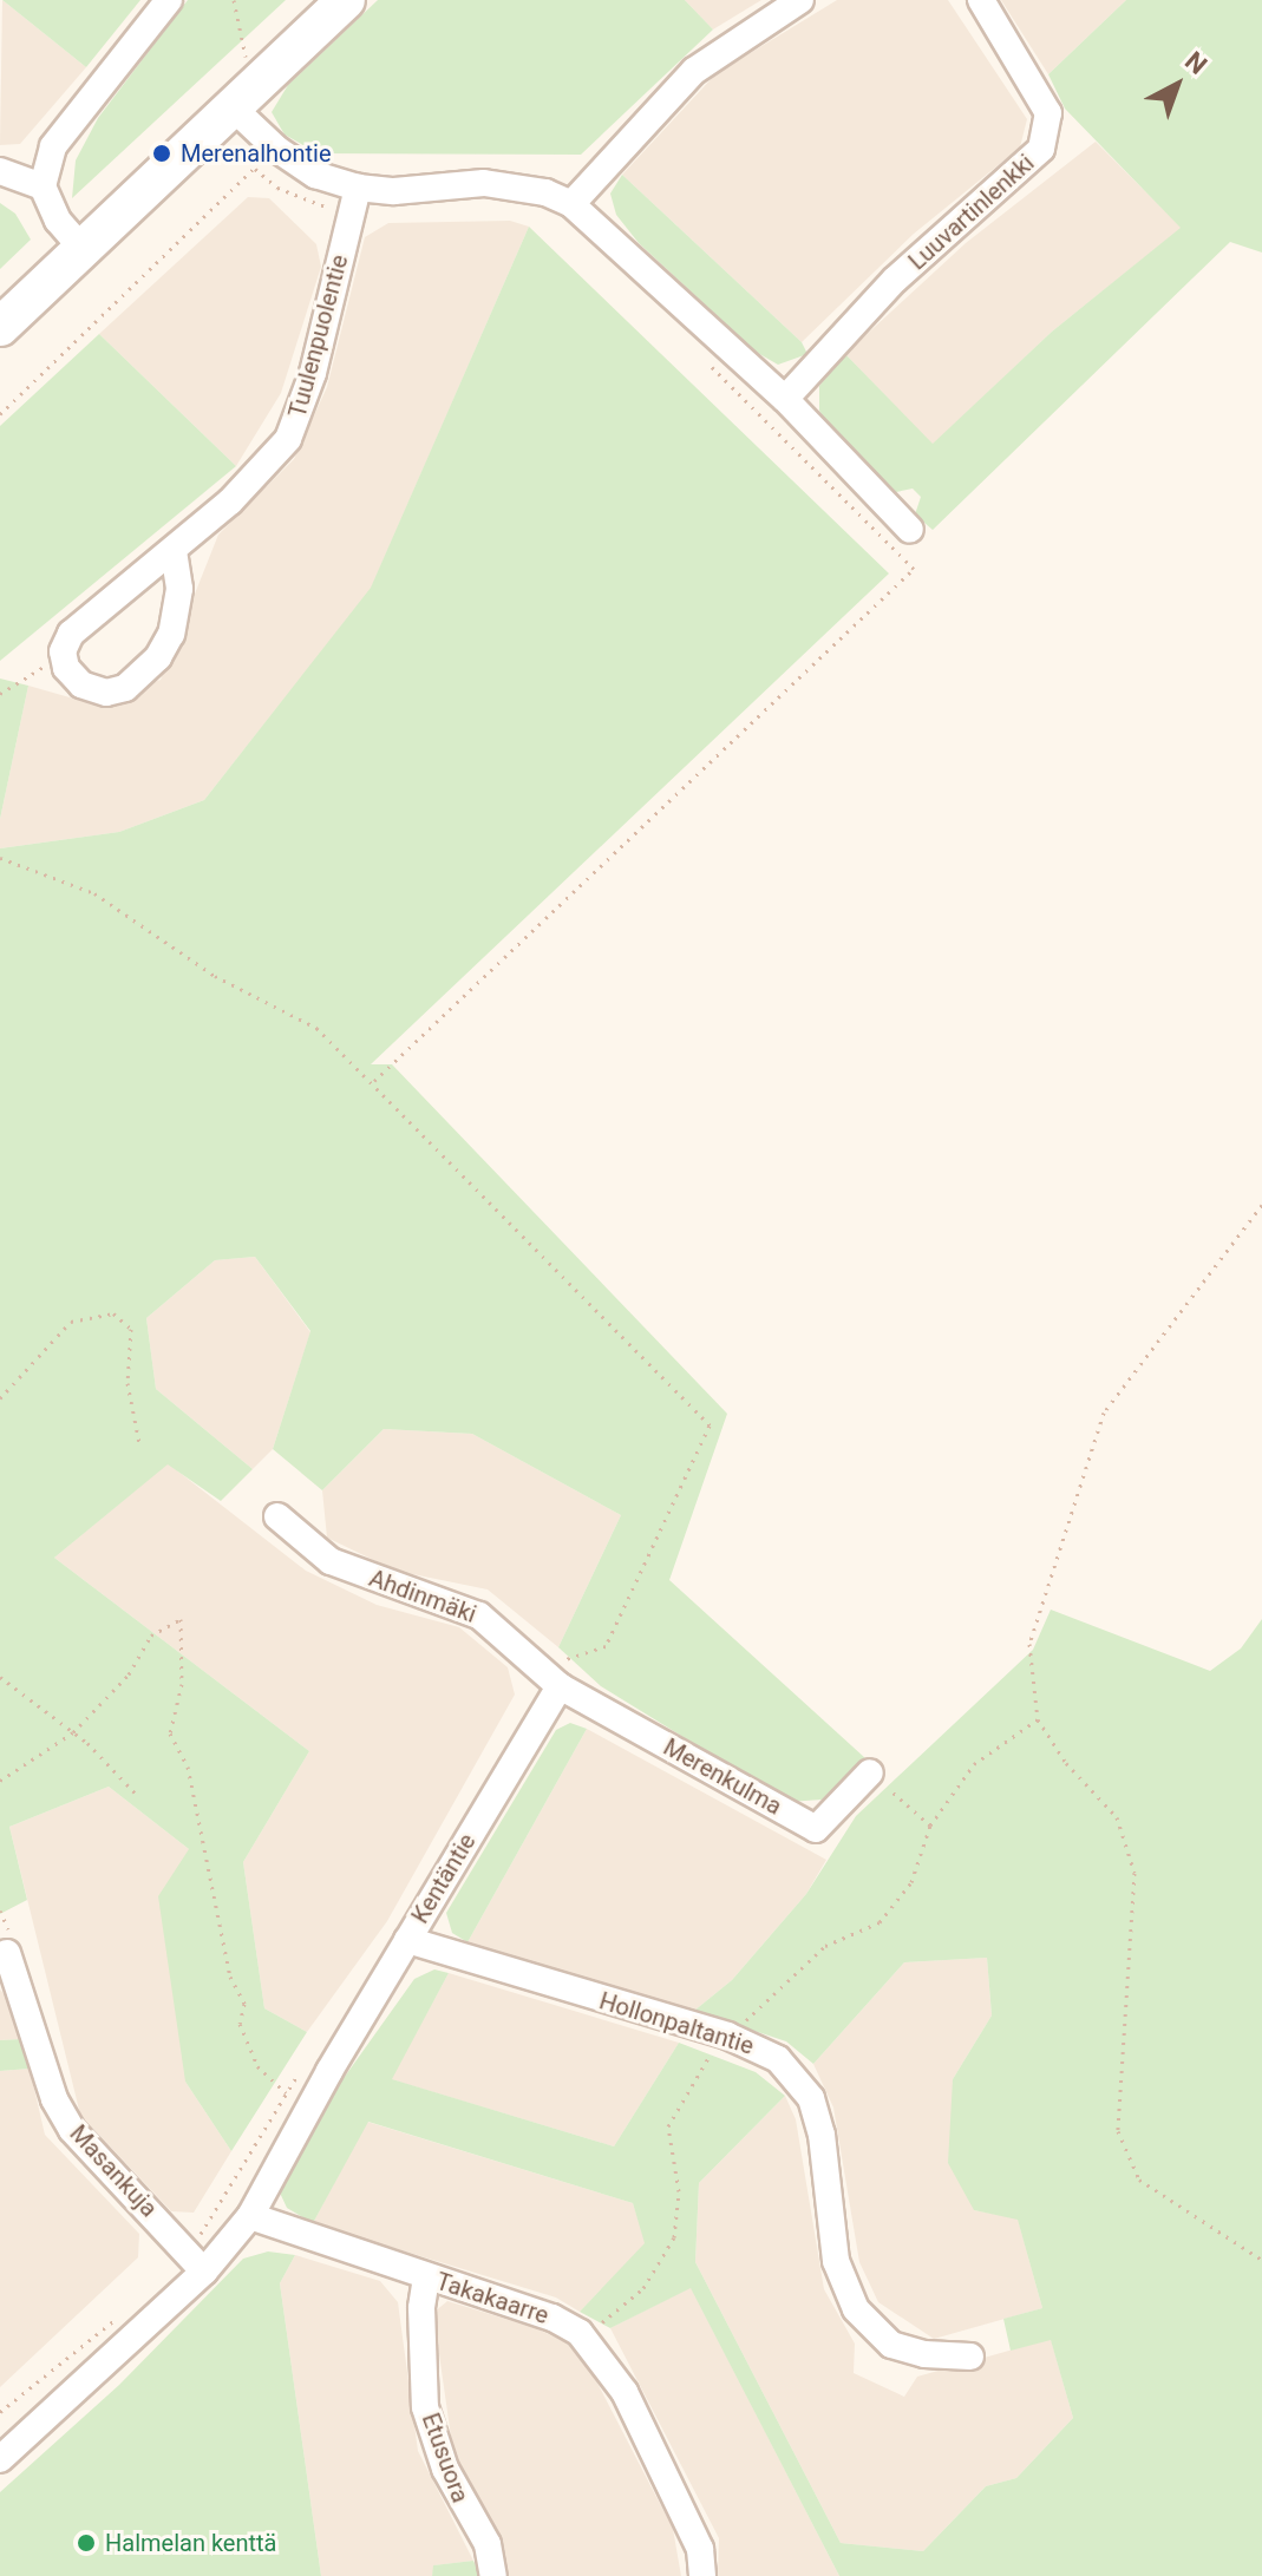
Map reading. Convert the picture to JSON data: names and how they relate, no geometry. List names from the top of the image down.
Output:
{
  "streets": {
    "street": [
      "Luuvartinlenkki",
      "Tuulenpuolentie",
      "Ahdinmäki",
      "Merenkulma",
      "Kentäntie",
      "Hollonpaltantie",
      "Masankuja",
      "Takakaarre",
      "Etusuora"
    ]
  },
  "crossings": [
    ["Ahdinmäki", "Merenkulma"],
    ["Ahdinmäki", "Kentäntie"],
    ["Merenkulma", "Kentäntie"],
    ["Kentäntie", "Hollonpaltantie"],
    ["Takakaarre", "Etusuora"]
  ],
  "places": ["Merenalhontie", "Halmelan kenttä"],
  "north": "top right"
}
